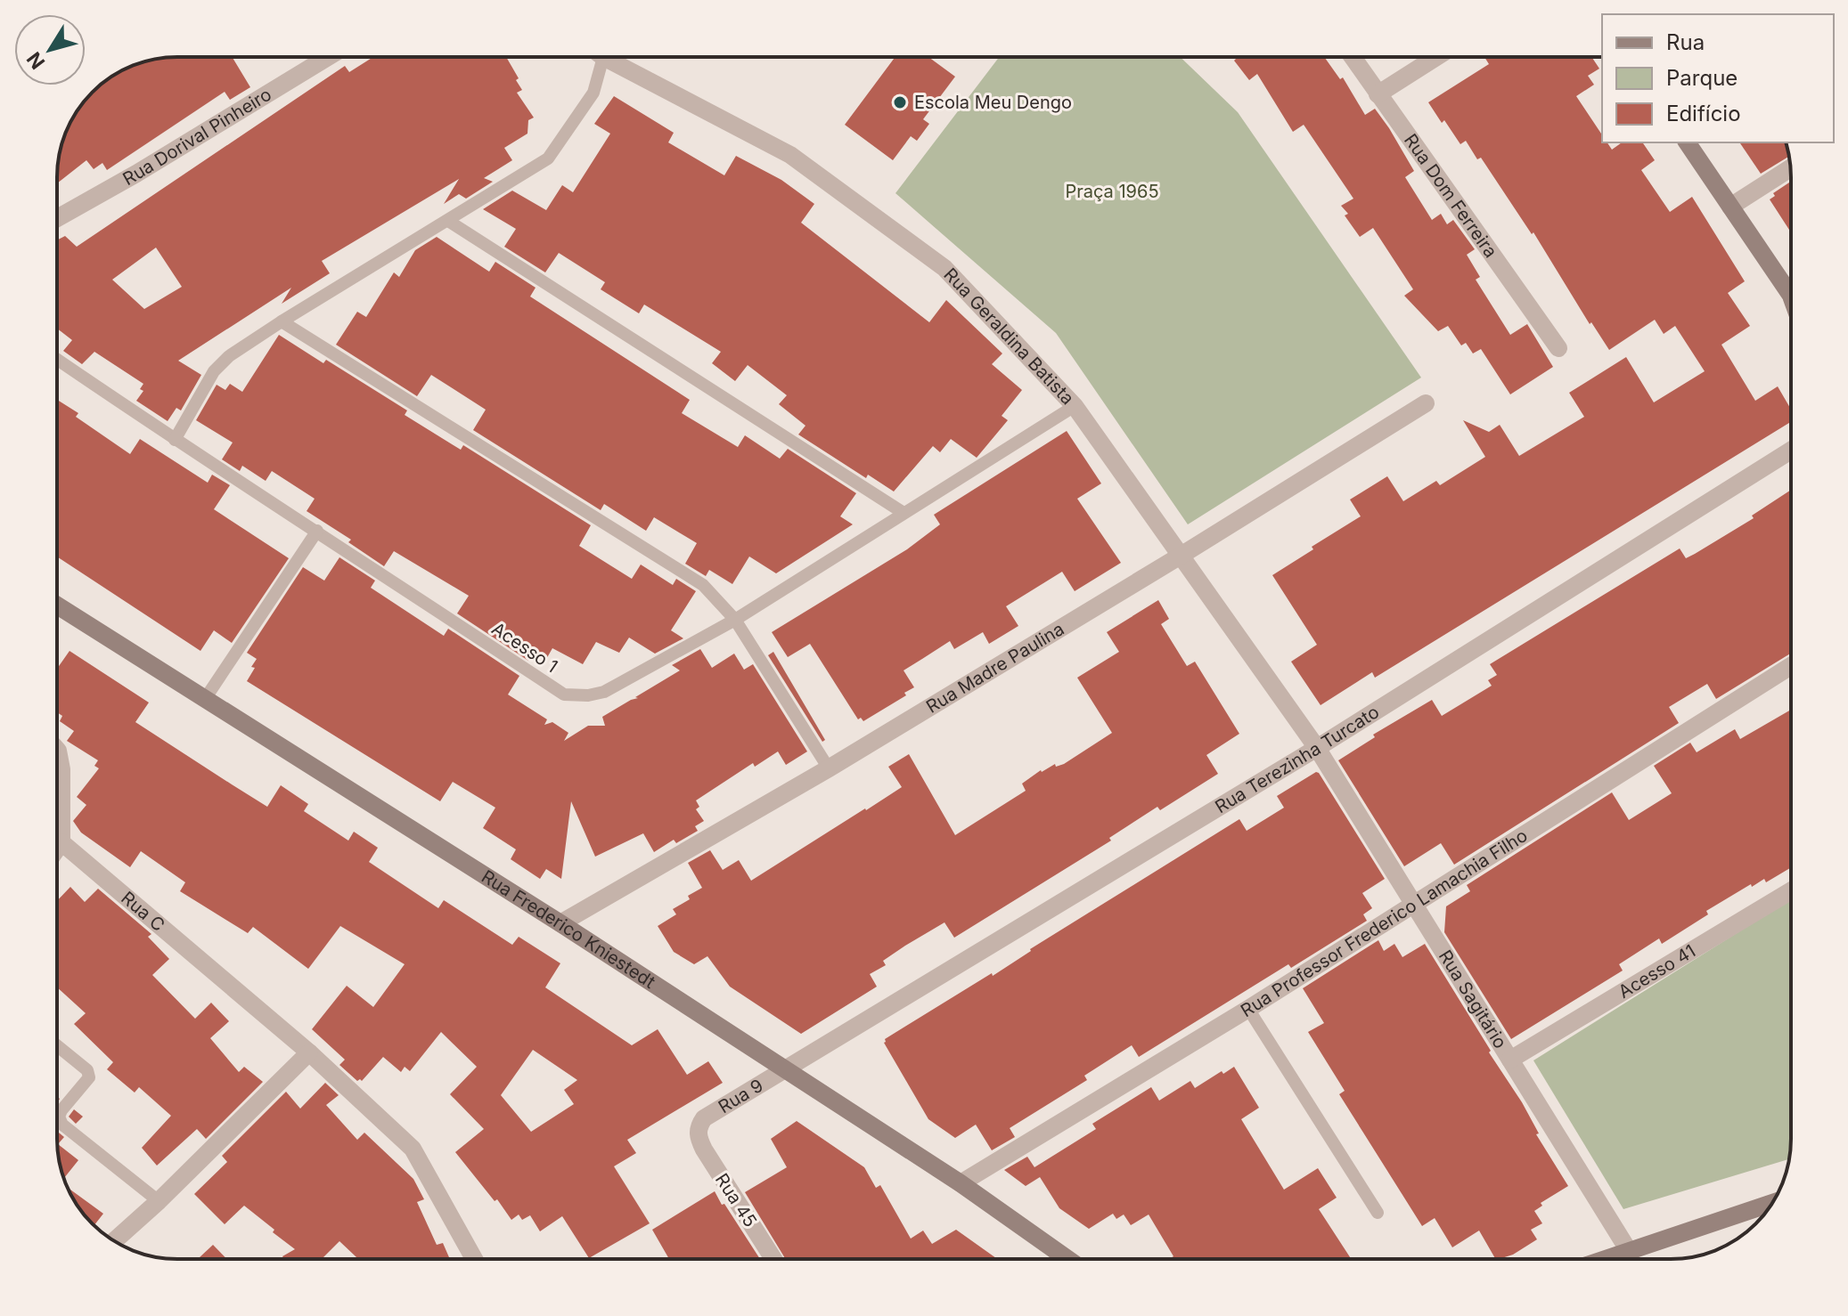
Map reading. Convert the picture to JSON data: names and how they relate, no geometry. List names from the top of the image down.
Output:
{
  "streets": {
    "street": [
      "Rua Dorival Pinheiro",
      "Rua Dom Ferreira",
      "Rua Geraldina Batista",
      "Rua Madre Paulina",
      "Rua Terezinha Turcato",
      "Rua C",
      "Rua Professor Frederico Lamachia Filho",
      "Rua Frederico Kniestedt",
      "Acesso 41",
      "Rua Sagitário",
      "Rua 9",
      "Rua 45"
    ],
    "lane": ["Acesso 1"]
  },
  "crossings": [
    ["Rua Geraldina Batista", "Acesso 1"],
    ["Rua Geraldina Batista", "Rua Madre Paulina"],
    ["Rua Geraldina Batista", "Rua Terezinha Turcato"],
    ["Rua Geraldina Batista", "Rua Sagitário"],
    ["Rua Madre Paulina", "Rua Frederico Kniestedt"],
    ["Rua Terezinha Turcato", "Rua Frederico Kniestedt"],
    ["Rua Terezinha Turcato", "Rua Sagitário"],
    ["Rua Terezinha Turcato", "Rua 9"],
    ["Rua Professor Frederico Lamachia Filho", "Rua Frederico Kniestedt"],
    ["Rua Professor Frederico Lamachia Filho", "Rua Sagitário"],
    ["Rua Frederico Kniestedt", "Rua 9"],
    ["Acesso 41", "Rua Sagitário"],
    ["Rua 9", "Rua 45"]
  ],
  "parks": ["Praça 1965"],
  "places": ["Escola Meu Dengo"],
  "legend": ["Rua", "Parque", "Edifício"],
  "north": "bottom left"
}
